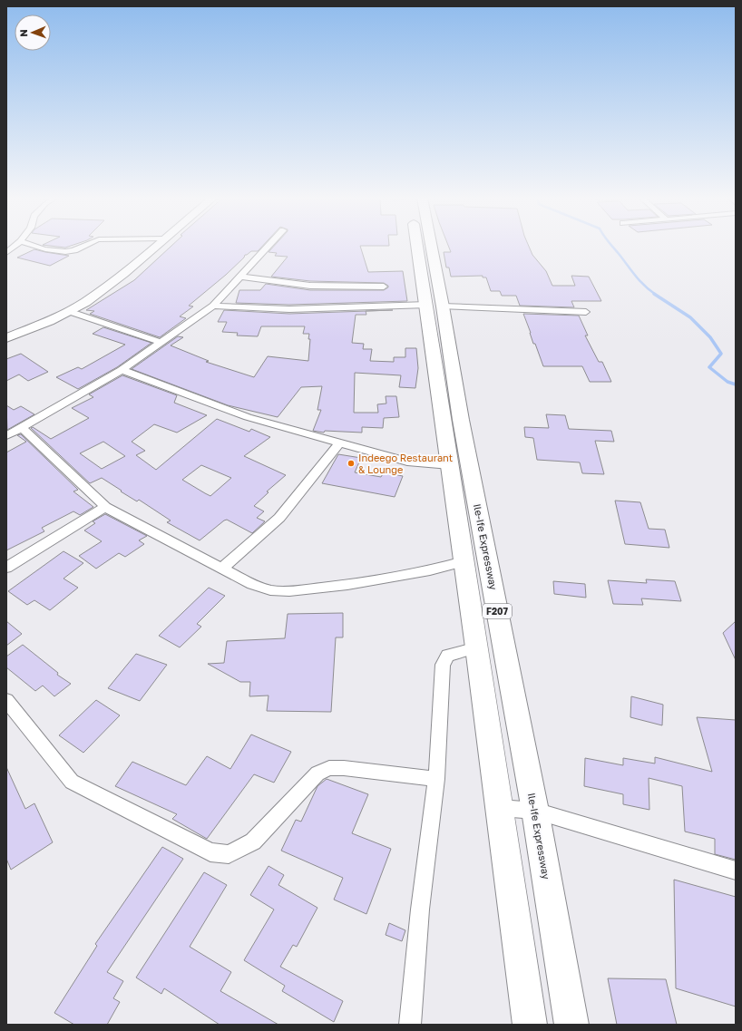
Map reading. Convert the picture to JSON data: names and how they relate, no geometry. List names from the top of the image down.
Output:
{
  "streets": {
    "main road": ["Ile-Ife Expressway", "F207"]
  },
  "places": ["Indeego Restaurant & Lounge"],
  "north": "left"
}
